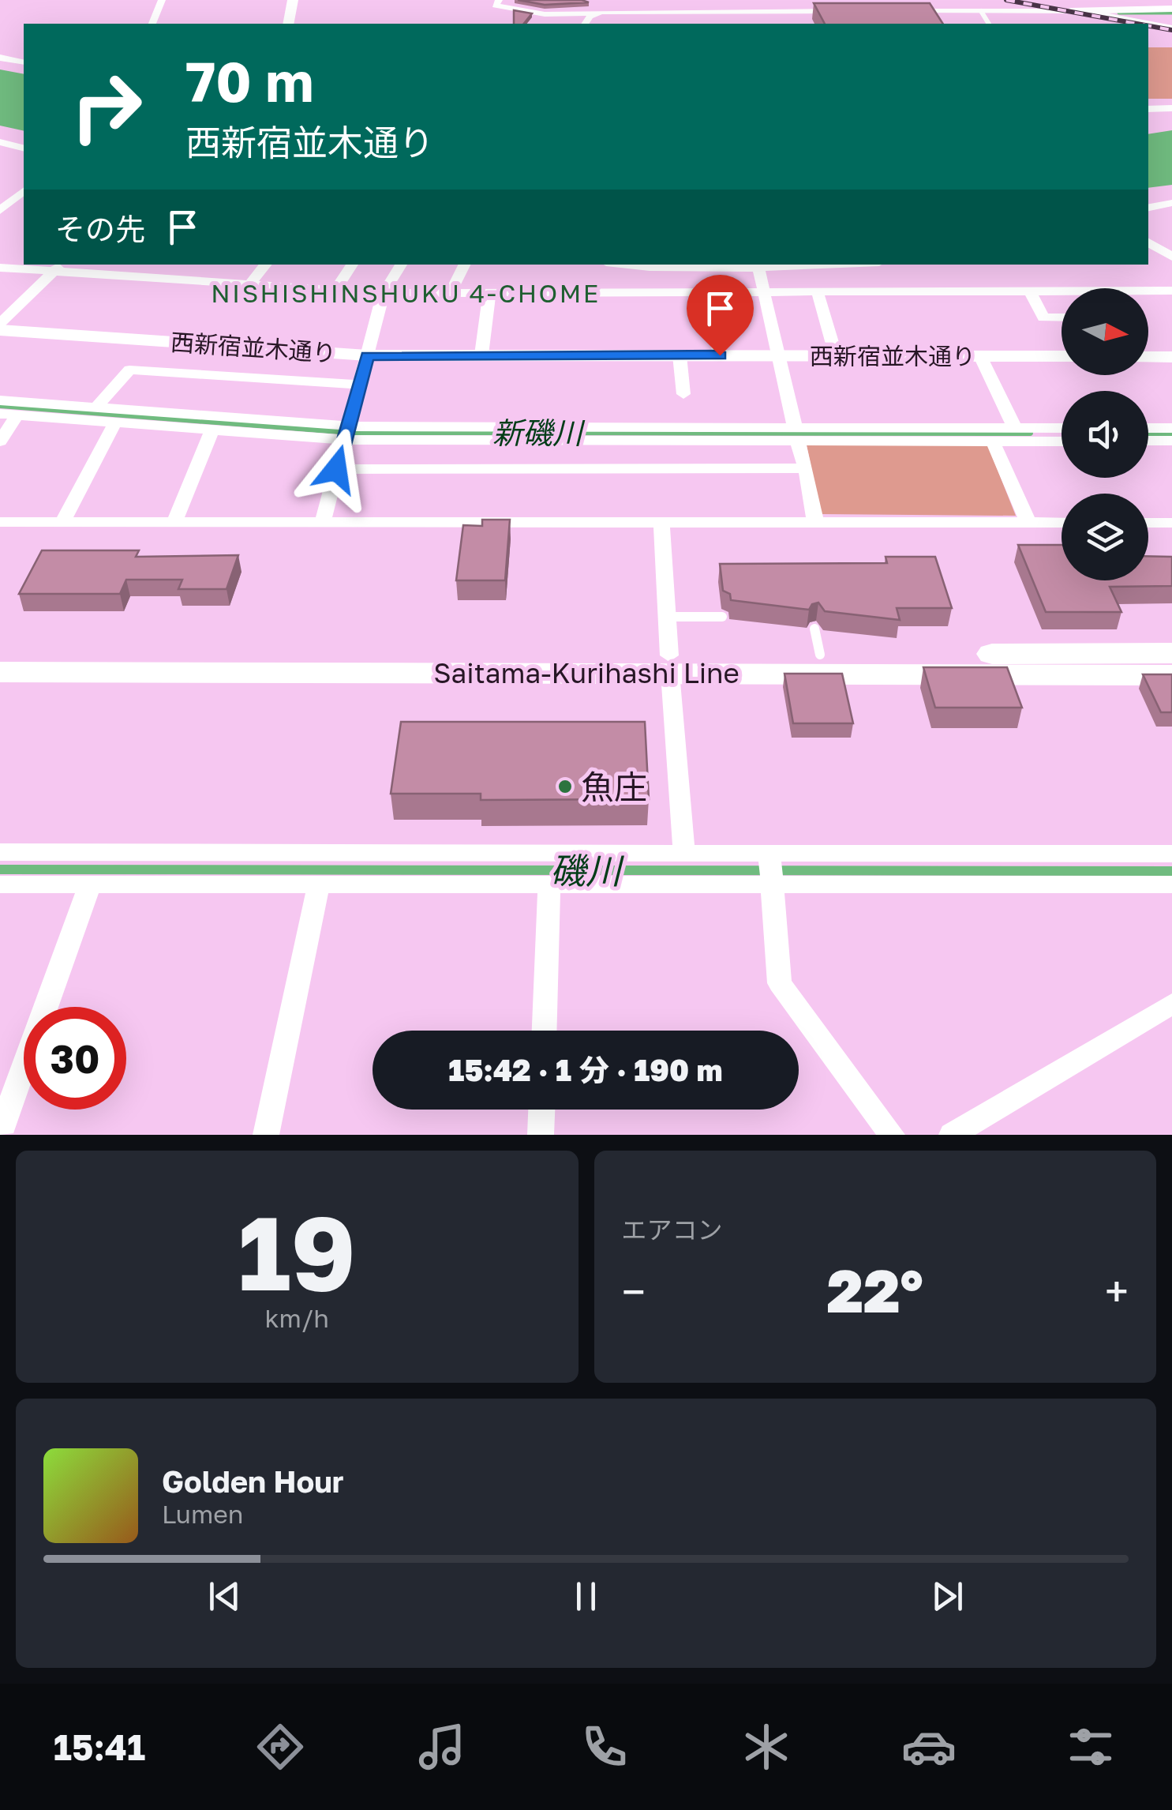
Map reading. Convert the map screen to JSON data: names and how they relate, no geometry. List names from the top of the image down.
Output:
{
  "streets": {
    "main road": ["Saitama-Kurihashi Line"],
    "street": ["西新宿並木通り"]
  },
  "districts": ["NISHISHINSHUKU 4-CHOME"],
  "water": ["新磯川", "磯川"],
  "places": ["魚庄"],
  "north": "right",
  "page": {
    "turn": ["70 m", "西新宿並木通り"],
    "then": "その先",
    "limit": "30",
    "trip": "15:42 · 1 分 · 190 m",
    "tile": [
      ["19", "km/h"],
      "エアコン"
    ],
    "heat": ["−", "22°", "+"],
    "song": ["Golden Hour", "Lumen"],
    "tabs": "15:41"
  }
}
